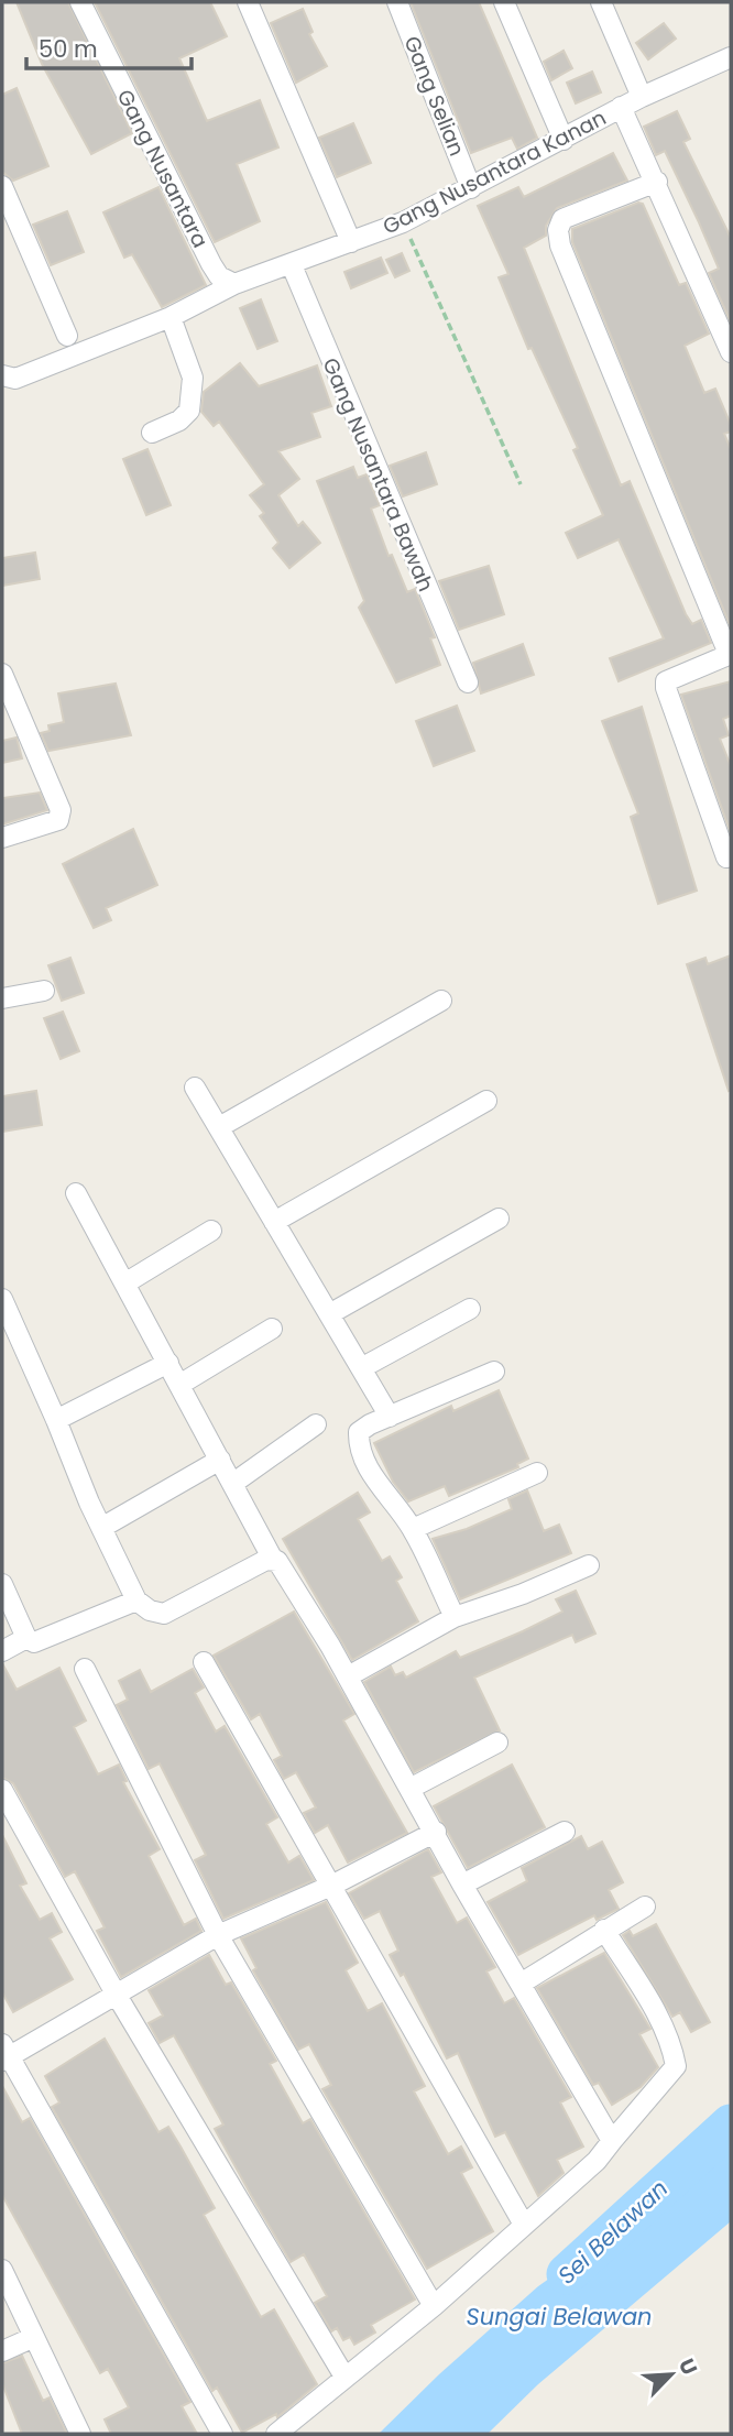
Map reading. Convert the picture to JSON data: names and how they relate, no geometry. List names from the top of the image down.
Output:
{
  "streets": {
    "street": [
      "Gang Selian",
      "Gang Nusantara",
      "Gang Nusantara Kanan",
      "Gang Nusantara Bawah"
    ]
  },
  "crossings": [
    ["Gang Selian", "Gang Nusantara Kanan"],
    ["Gang Nusantara", "Gang Nusantara Kanan"],
    ["Gang Nusantara Kanan", "Gang Nusantara Bawah"]
  ],
  "water": ["Sei Belawan", "Sungai Belawan"],
  "scale_bar": "50 m",
  "north": "top right"
}
